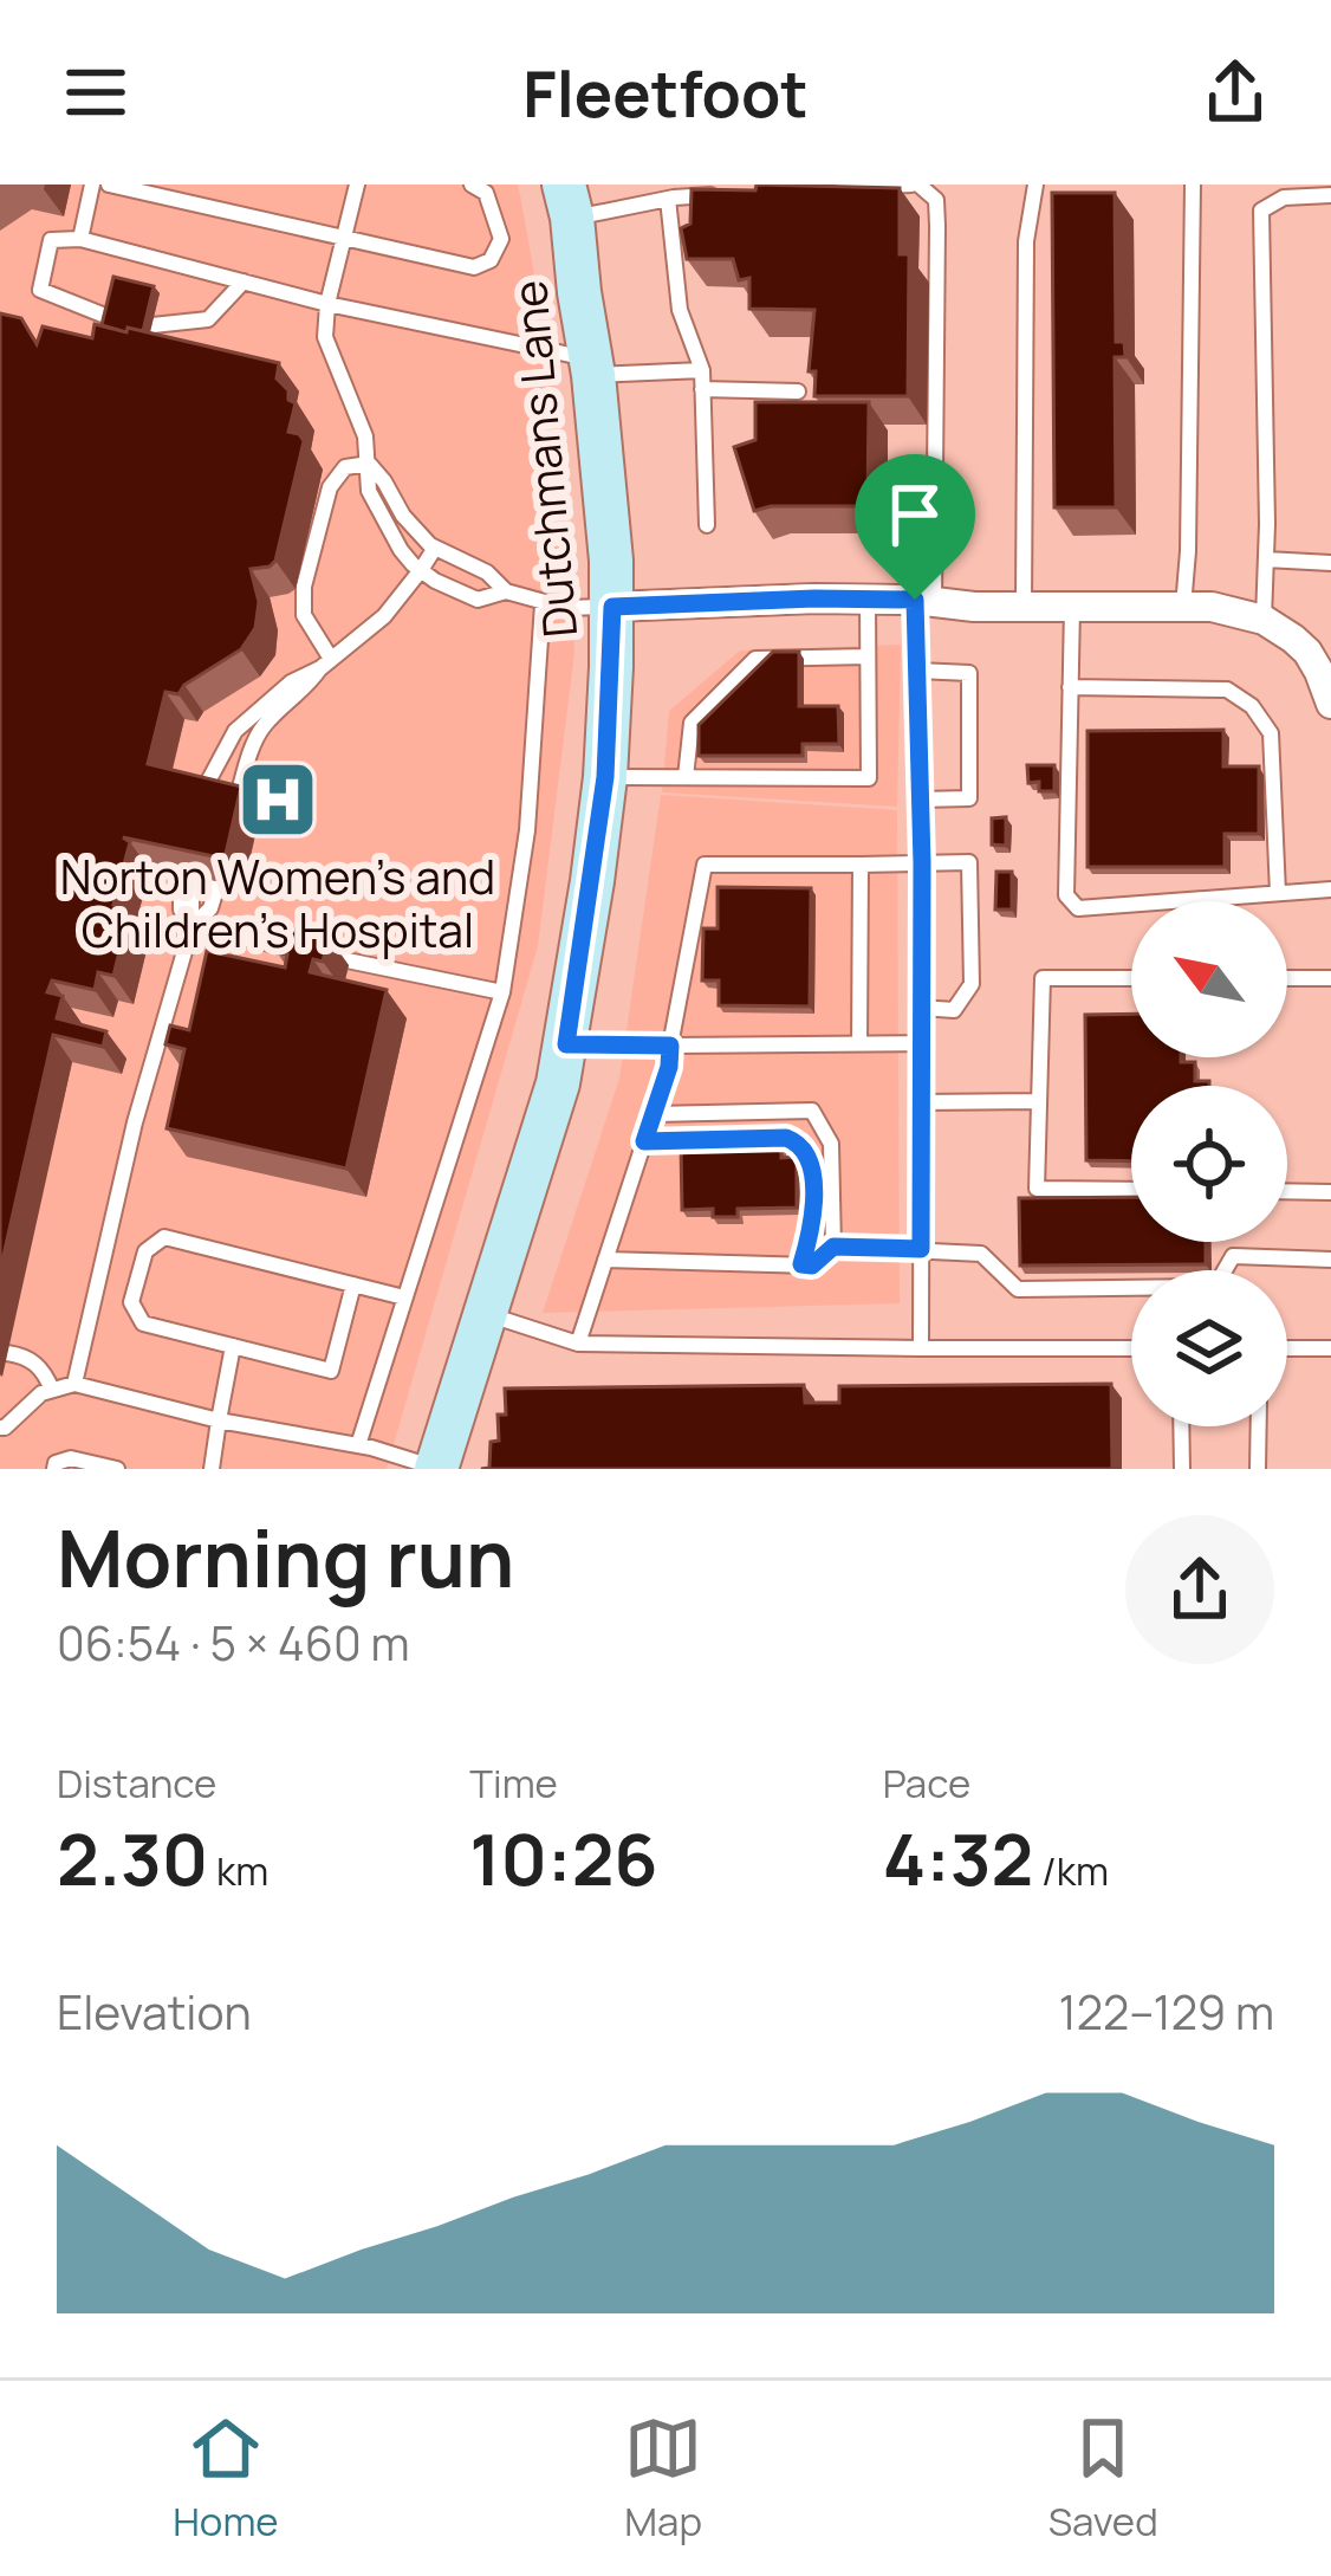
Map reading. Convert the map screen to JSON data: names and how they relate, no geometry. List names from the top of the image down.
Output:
{
  "streets": {
    "street": ["Dutchmans Lane"]
  },
  "places": {
    "hospital": ["Norton Women's and Children's Hospital"]
  },
  "north": "top left",
  "page": {
    "header": "Fleetfoot",
    "heading": ["Morning run", "06:54 · 5 × 460 m"],
    "stats": [
      ["Distance", "2.30 km"],
      ["Time", "10:26"],
      ["Pace", "4:32 /km"]
    ],
    "chart": ["Elevation", "122–129 m"],
    "tabs": ["Home", "Map", "Saved"]
  }
}
